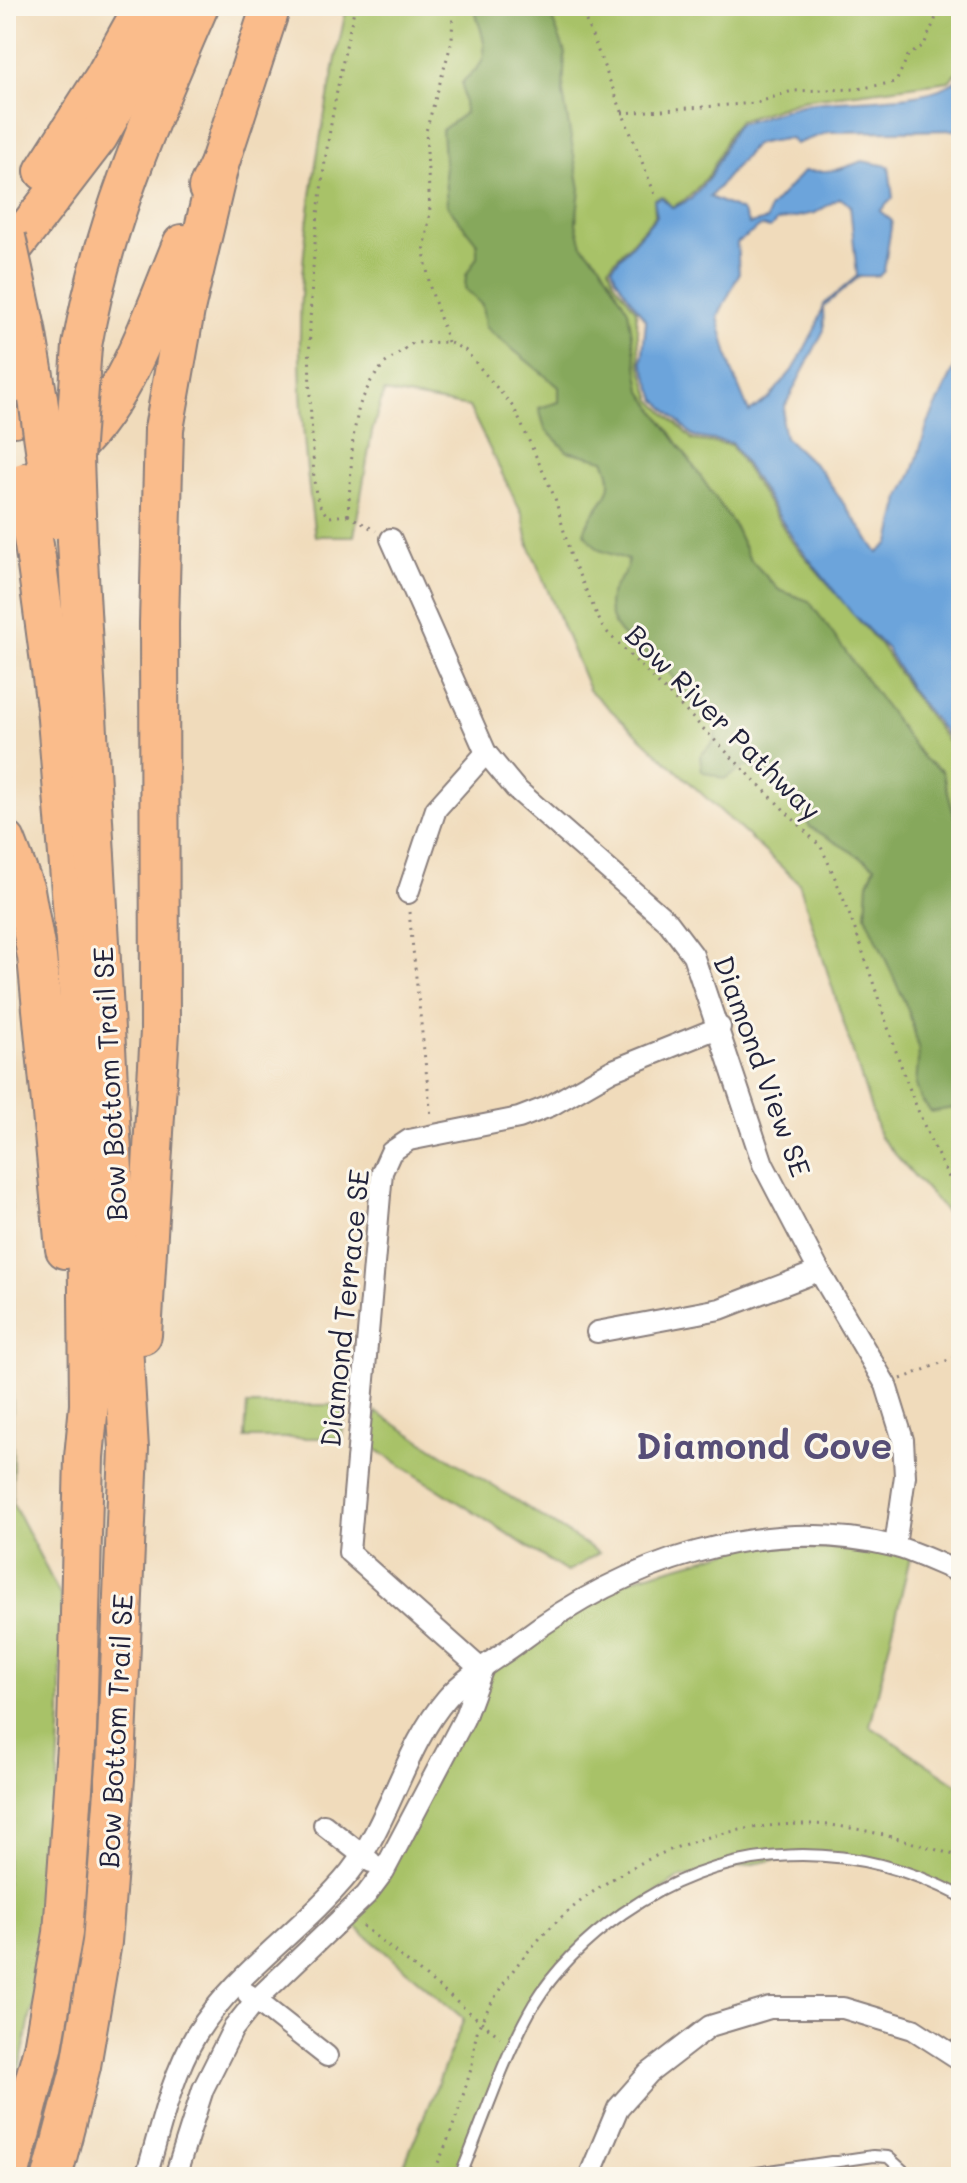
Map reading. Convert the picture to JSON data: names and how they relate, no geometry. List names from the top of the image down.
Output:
{
  "streets": {
    "highway": ["Bow Bottom Trail SE"],
    "street": ["Diamond View SE", "Diamond Terrace SE"],
    "path": ["Bow River Pathway"]
  },
  "crossings": [
    ["Diamond View SE", "Diamond Terrace SE"]
  ],
  "districts": ["Diamond Cove"]
}
